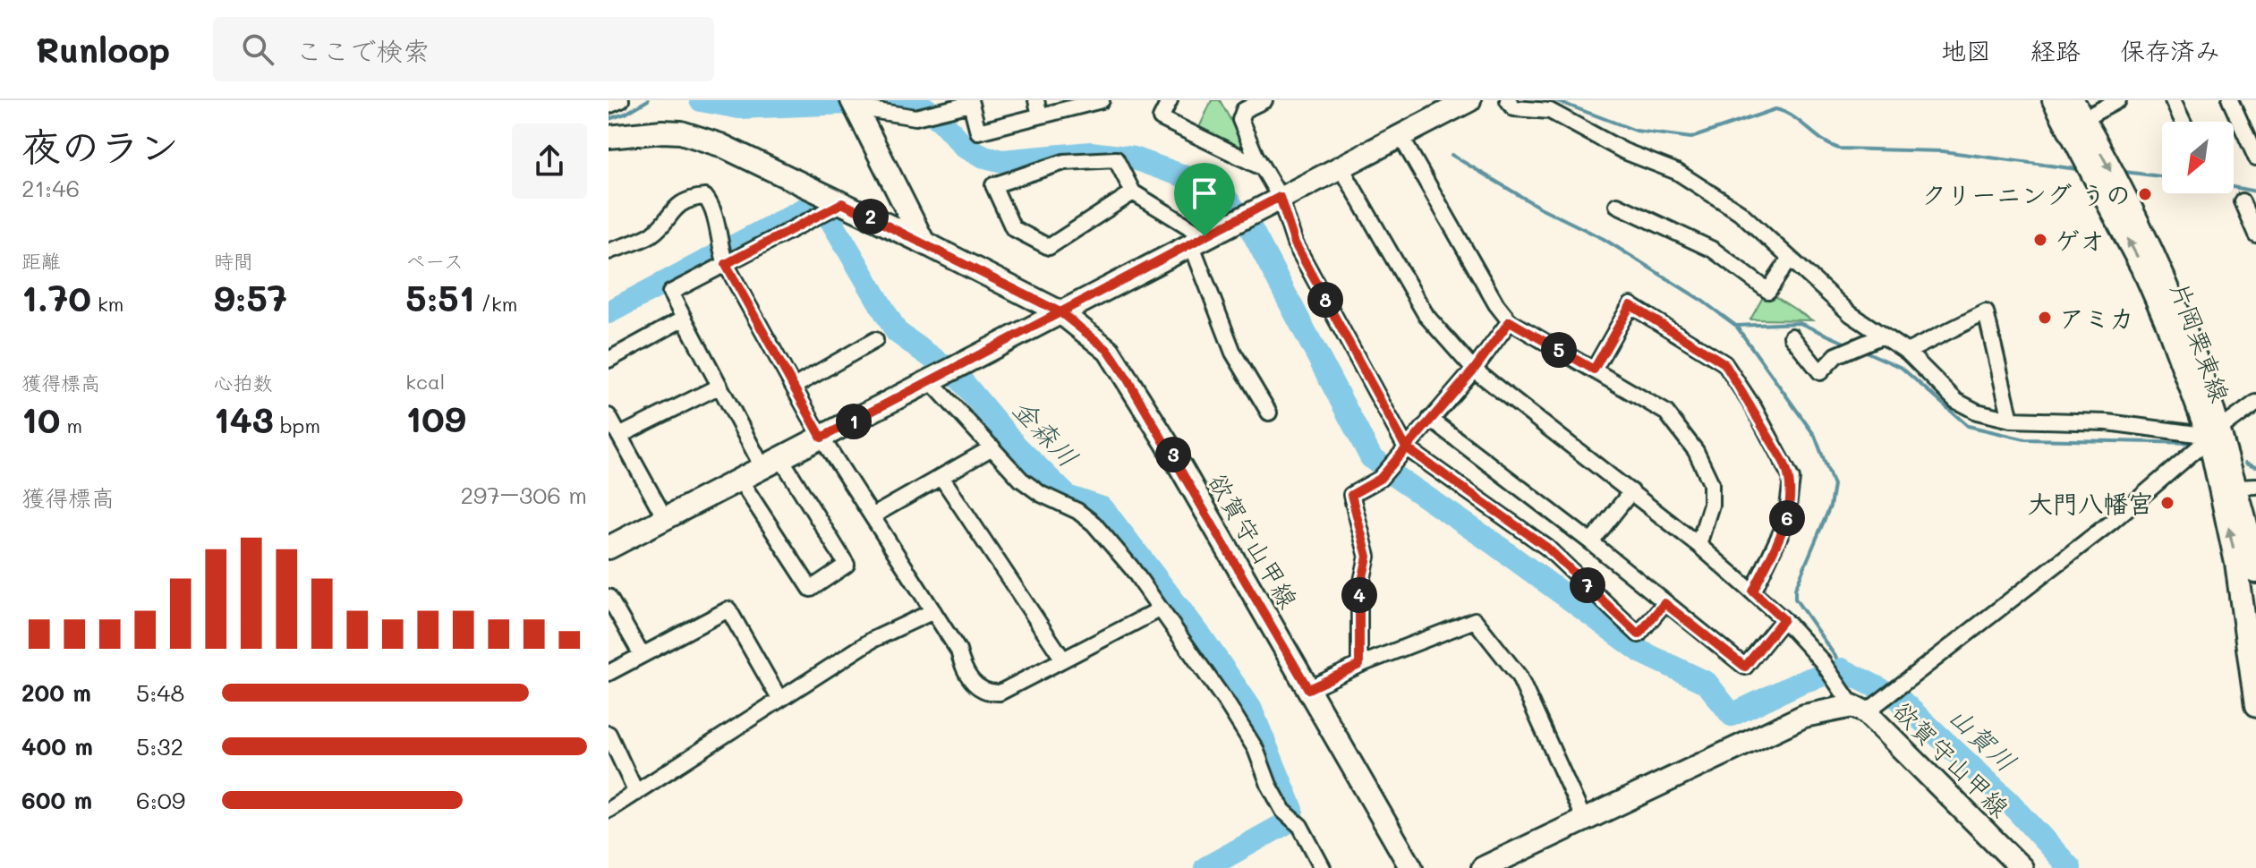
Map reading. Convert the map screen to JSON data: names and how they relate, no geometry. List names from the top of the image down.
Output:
{
  "streets": {
    "main road": ["片岡栗東線", "欲賀守山甲線"]
  },
  "water": ["金森川", "山賀川"],
  "places": [
    "クリーニング うの",
    "ゲオ",
    "アミカ",
    "大門八幡宮"
  ],
  "north": "bottom left",
  "page": {
    "header": "Runloop",
    "search": "ここで検索",
    "nav": ["地図", "経路", "保存済み"],
    "heading": ["夜のラン", "21:46"],
    "pins": [
      "2",
      "8",
      "5",
      "1",
      "3",
      "6",
      "7",
      "4"
    ],
    "stats": [
      ["距離", "1.70 km"],
      ["時間", "9:57"],
      ["ペース", "5:51 /km"],
      ["獲得標高", "10 m"],
      ["心拍数", "143 bpm"],
      ["kcal", "109"]
    ],
    "chart": ["獲得標高", "297–306 m"],
    "list": [
      {
        "name": "200 m",
        "note": "5:48"
      },
      {
        "name": "400 m",
        "note": "5:32"
      },
      {
        "name": "600 m",
        "note": "6:09"
      }
    ]
  }
}
